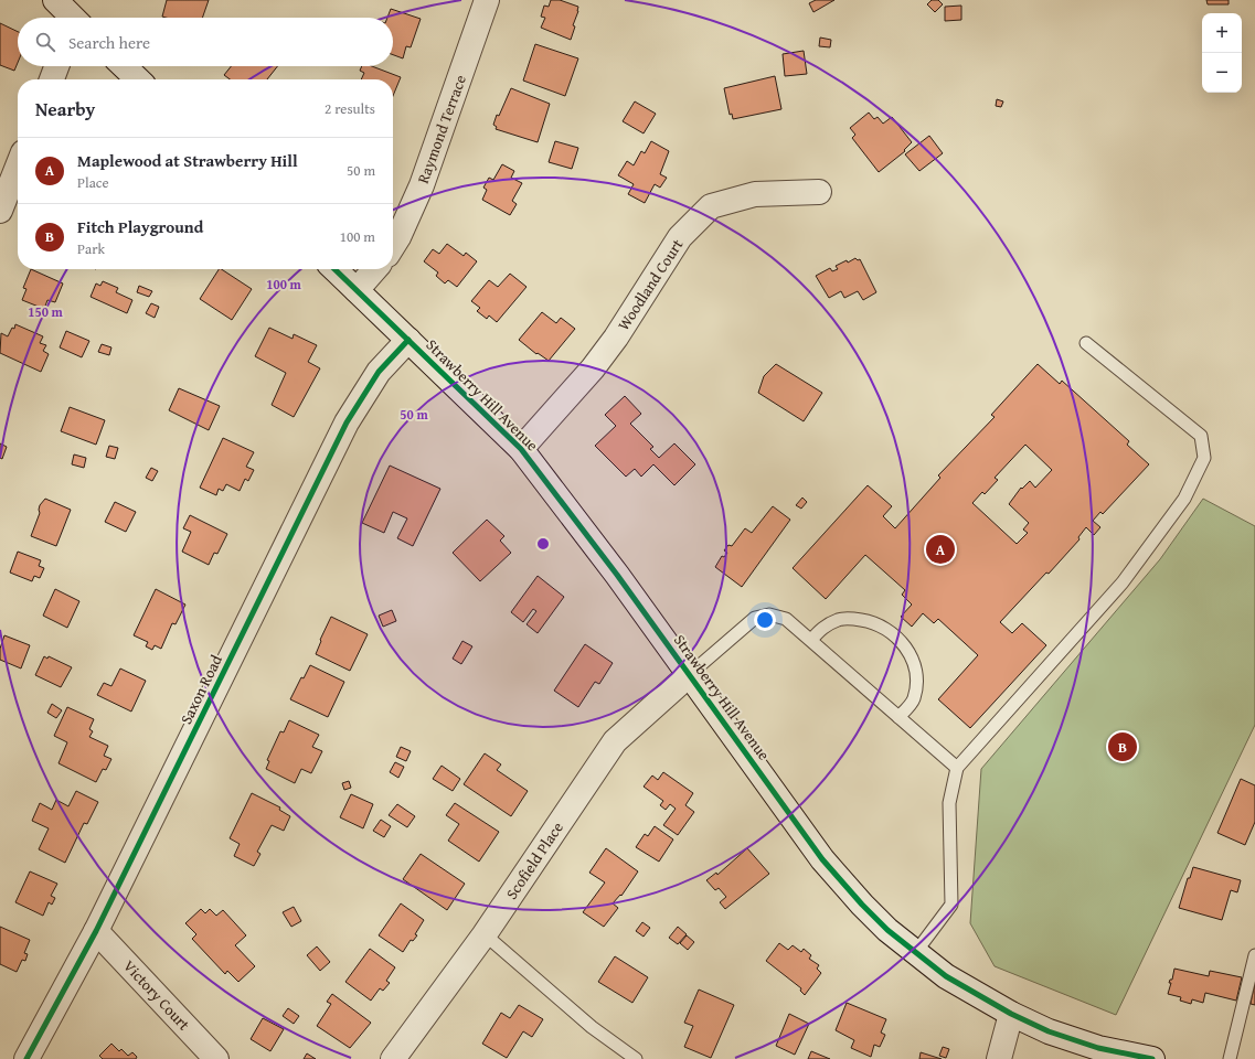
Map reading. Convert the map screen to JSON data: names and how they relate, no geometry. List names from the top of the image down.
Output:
{
  "streets": {
    "street": [
      "Raymond Terrace",
      "Woodland Court",
      "Strawberry Hill Avenue",
      "Saxon Road",
      "Scofield Place",
      "Victory Court"
    ]
  },
  "crossings": [
    ["Woodland Court", "Strawberry Hill Avenue"],
    ["Strawberry Hill Avenue", "Saxon Road"],
    ["Strawberry Hill Avenue", "Scofield Place"],
    ["Saxon Road", "Victory Court"]
  ],
  "page": {
    "map_buttons": ["+", "−"],
    "search": "Search here",
    "heading": ["Nearby", "2 results"],
    "list": [
      {
        "mark": "A",
        "name": "Maplewood at Strawberry Hill",
        "note": "Place",
        "value": "50 m"
      },
      {
        "mark": "B",
        "name": "Fitch Playground",
        "note": "Park",
        "value": "100 m"
      }
    ],
    "pins": ["A", "B"]
  },
  "rings": ["100 m", "150 m", "50 m"]
}
